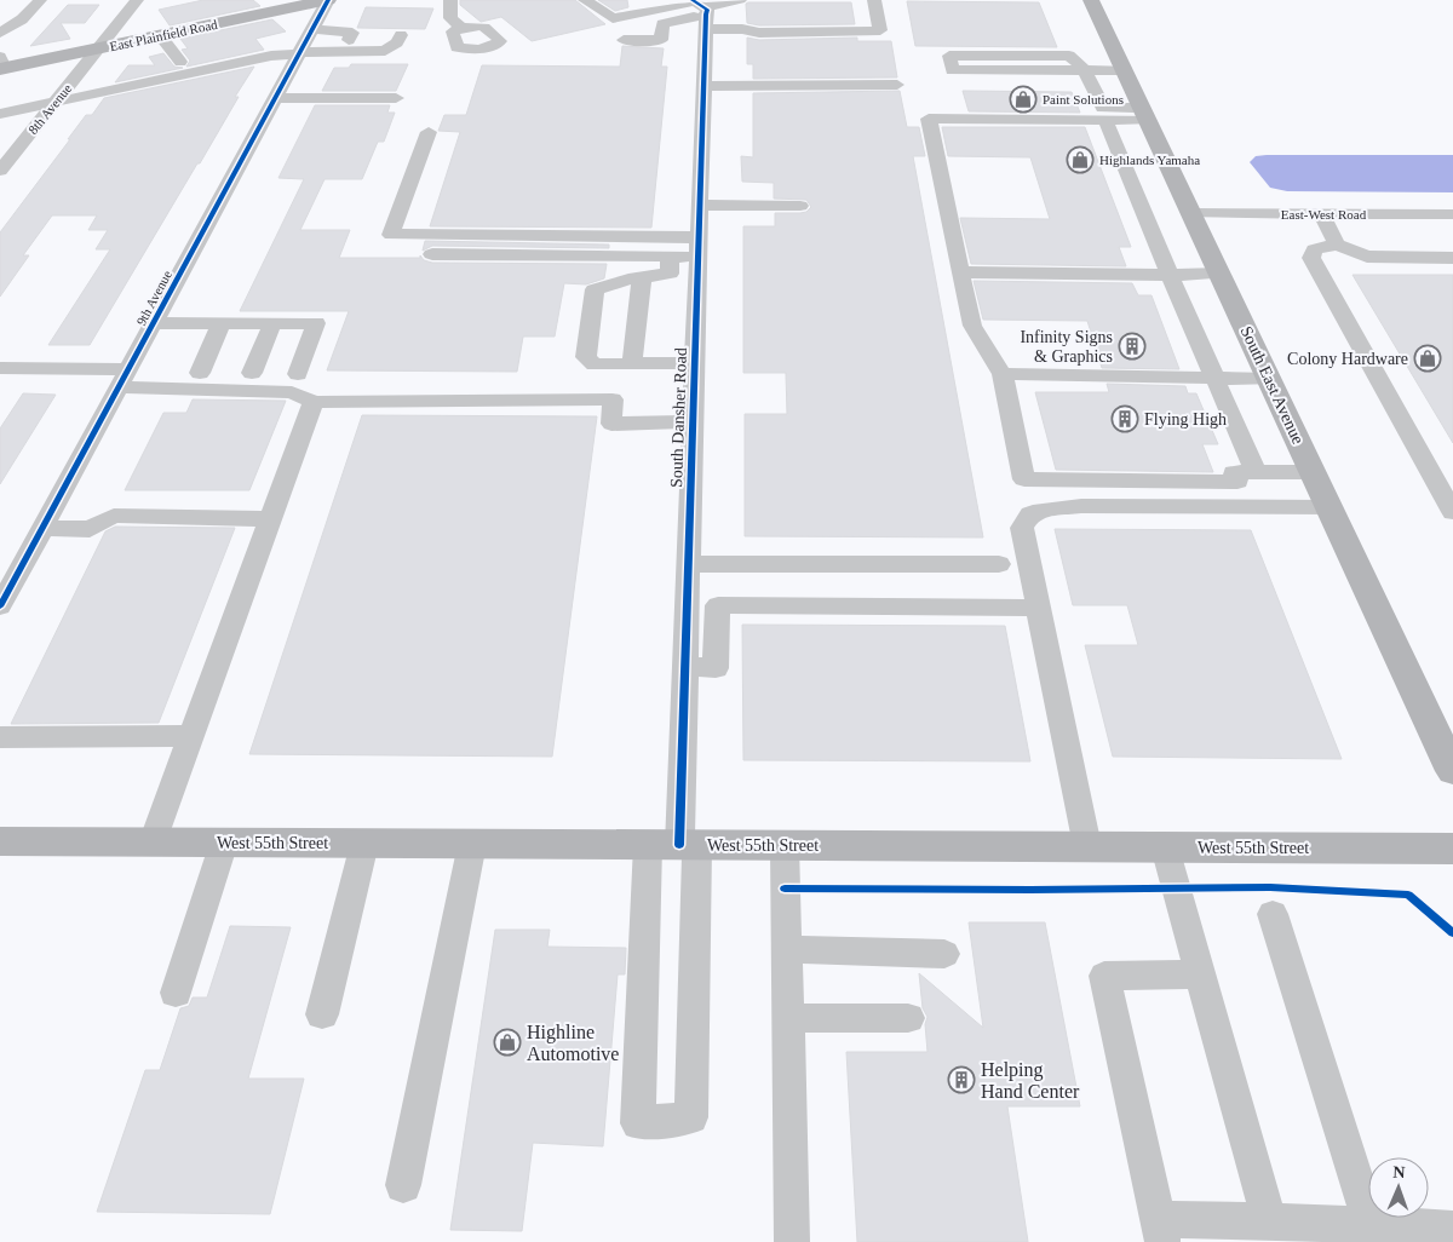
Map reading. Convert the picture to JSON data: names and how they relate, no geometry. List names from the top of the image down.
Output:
{
  "streets": {
    "main road": ["East Plainfield Road", "South East Avenue", "West 55th Street"],
    "street": [
      "8th Avenue",
      "East-West Road",
      "9th Avenue",
      "South Dansher Road"
    ]
  },
  "crossings": [
    ["East Plainfield Road", "8th Avenue"],
    ["East Plainfield Road", "9th Avenue"],
    ["East-West Road", "South East Avenue"],
    ["South Dansher Road", "West 55th Street"]
  ],
  "places": {
    "shop": [
      "Paint Solutions",
      "Highlands Yamaha",
      "Colony Hardware",
      "Highline Automotive"
    ],
    "building": ["Infinity Signs & Graphics", "Flying High", "Helping Hand Center"]
  },
  "north": "top"
}
